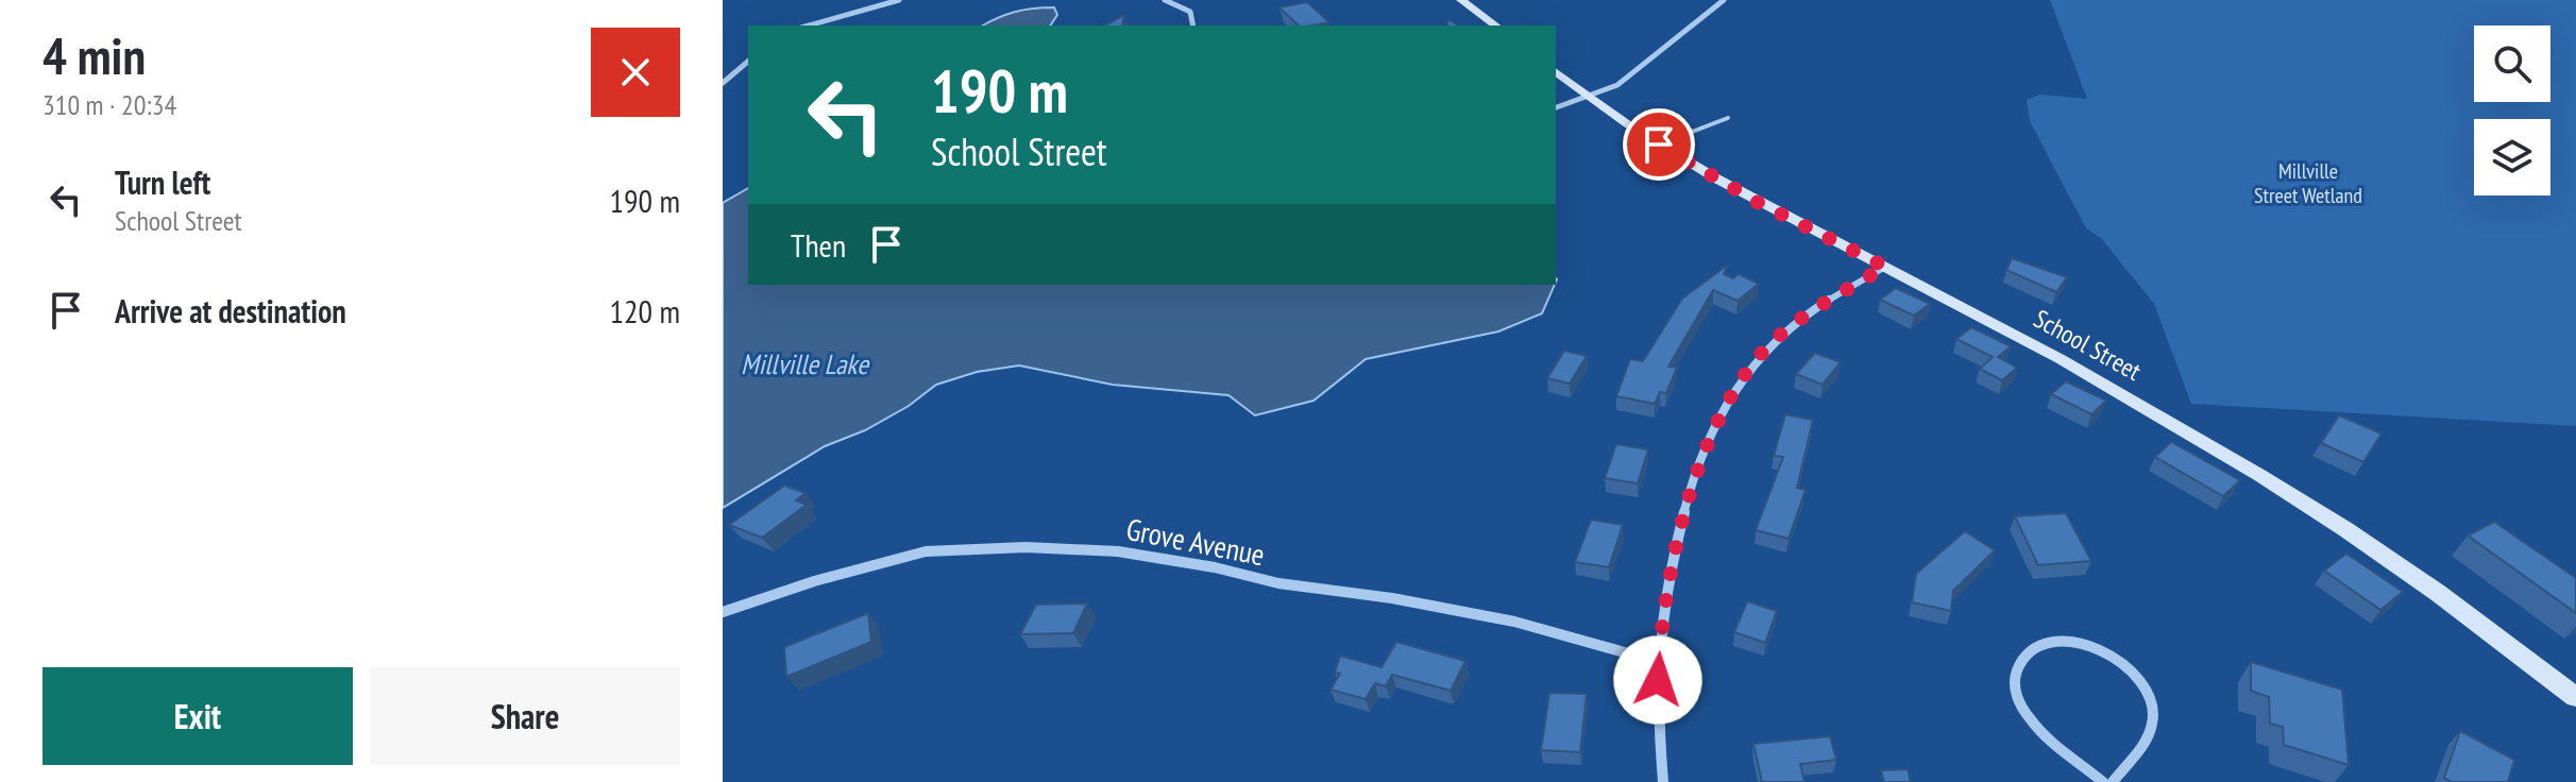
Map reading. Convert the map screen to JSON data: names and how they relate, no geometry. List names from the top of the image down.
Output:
{
  "streets": {
    "street": ["School Street", "Grove Avenue"]
  },
  "water": ["Millville Lake"],
  "parks": ["Millville Street Wetland"],
  "page": {
    "heading": ["4 min", "310 m · 20:34"],
    "turn": ["190 m", "School Street"],
    "list": [
      {
        "name": "Turn left",
        "note": "School Street",
        "value": "190 m"
      },
      {
        "name": "Arrive at destination",
        "value": "120 m"
      }
    ],
    "then": "Then",
    "buttons": ["Exit", "Share"]
  }
}
